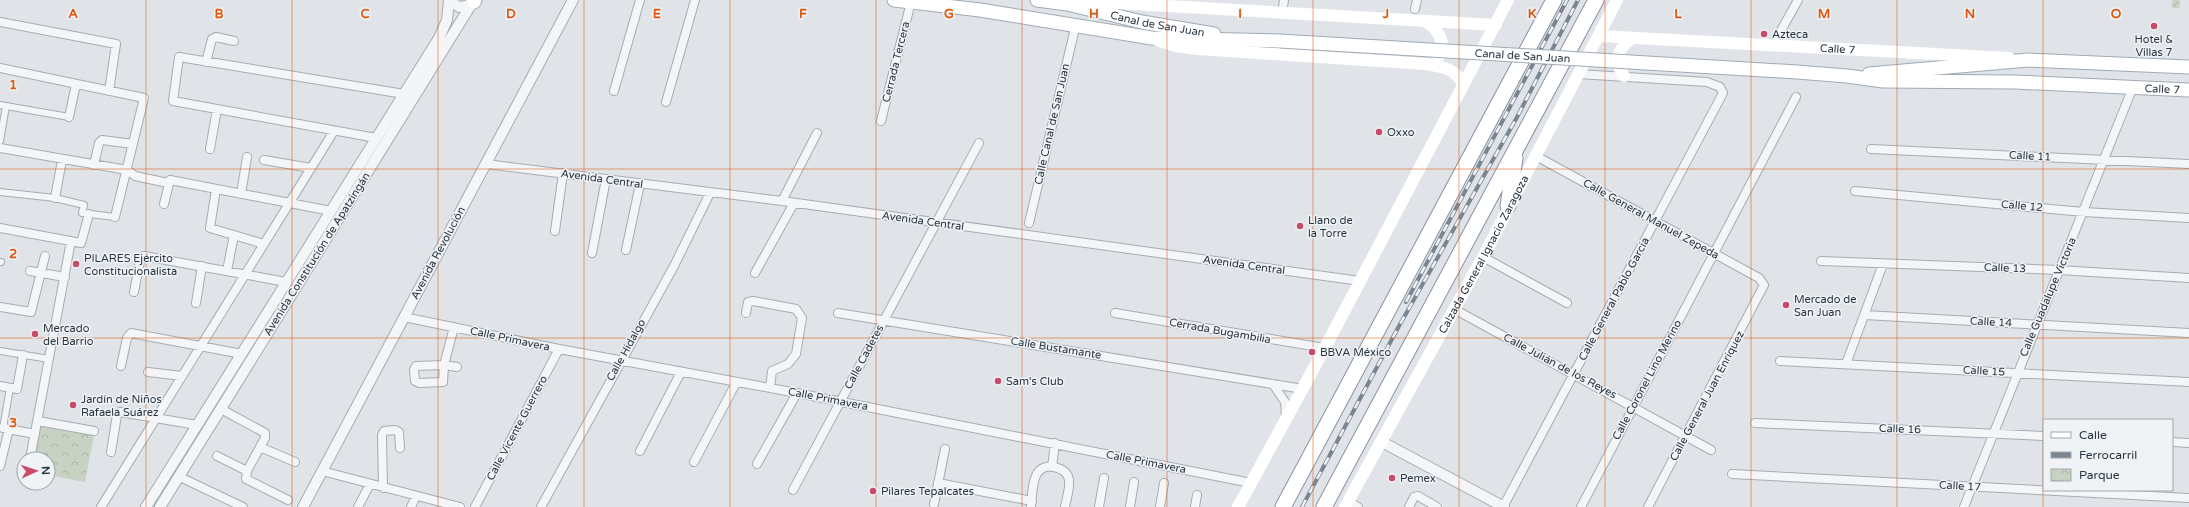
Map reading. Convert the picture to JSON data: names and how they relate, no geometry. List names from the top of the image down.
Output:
{
  "streets": {
    "highway": ["Calzada General Ignacio Zaragoza"],
    "main road": ["Canal de San Juan", "Calle 7"],
    "street": [
      "Cerrada Tercera",
      "Calle Canal de San Juan",
      "Calle 11",
      "Avenida Central",
      "Calle 12",
      "Calle General Manuel Zepeda",
      "Avenida Revolución",
      "Avenida Constitución de Apatzingán",
      "Calle 13",
      "Calle Guadalupe Victoria",
      "Calle General Pablo García",
      "Calle 14",
      "Cerrada Bugambilia",
      "Calle Primavera",
      "Calle Bustamante",
      "Calle Hidalgo",
      "Calle Cadetes",
      "Calle Julián de los Reyes",
      "Calle 15",
      "Calle Coronel Lino Merino",
      "Calle General Juan Enríquez",
      "Calle Vicente Guerrero",
      "Calle 16",
      "Calle 17"
    ]
  },
  "crossings": [
    ["Canal de San Juan", "Calle 7"],
    ["Canal de San Juan", "Cerrada Tercera"],
    ["Canal de San Juan", "Calle Canal de San Juan"],
    ["Calle 7", "Calzada General Ignacio Zaragoza"],
    ["Calle 7", "Calle Guadalupe Victoria"],
    ["Calle 11", "Calle Guadalupe Victoria"],
    ["Avenida Central", "Avenida Revolución"],
    ["Avenida Central", "Calle Hidalgo"],
    ["Avenida Central", "Calle Cadetes"],
    ["Calle 12", "Calle Guadalupe Victoria"],
    ["Calle General Manuel Zepeda", "Calzada General Ignacio Zaragoza"],
    ["Calle General Manuel Zepeda", "Calle General Pablo García"],
    ["Calle General Manuel Zepeda", "Calle Coronel Lino Merino"],
    ["Calle General Manuel Zepeda", "Calle General Juan Enríquez"],
    ["Avenida Revolución", "Calle Primavera"],
    ["Calzada General Ignacio Zaragoza", "Calle Julián de los Reyes"],
    ["Calle 13", "Calle Guadalupe Victoria"],
    ["Calle Guadalupe Victoria", "Calle 14"],
    ["Calle Guadalupe Victoria", "Calle 15"],
    ["Calle Guadalupe Victoria", "Calle 16"],
    ["Calle Guadalupe Victoria", "Calle 17"],
    ["Calle General Pablo García", "Calle Julián de los Reyes"],
    ["Calle Primavera", "Calle Hidalgo"],
    ["Calle Primavera", "Calle Cadetes"],
    ["Calle Primavera", "Calle Vicente Guerrero"],
    ["Calle Bustamante", "Calle Cadetes"],
    ["Calle Julián de los Reyes", "Calle Coronel Lino Merino"],
    ["Calle Julián de los Reyes", "Calle General Juan Enríquez"]
  ],
  "places": [
    "Hotel & Villas 7",
    "Azteca",
    "Oxxo",
    "Llano de la Torre",
    "PILARES Ejército Constitucionalista",
    "Mercado de San Juan",
    "Mercado del Barrio",
    "BBVA México",
    "Sam's Club",
    "Jardín de Niños Rafaela Suárez",
    "Pemex",
    "Pilares Tepalcates"
  ],
  "legend": ["Calle", "Ferrocarril", "Parque"],
  "north": "right",
  "grid": {
    "columns": [
      "A",
      "B",
      "C",
      "D",
      "E",
      "F",
      "G",
      "H",
      "I",
      "J",
      "K",
      "L",
      "M",
      "N",
      "O"
    ],
    "rows": ["1", "2", "3"]
  }
}
